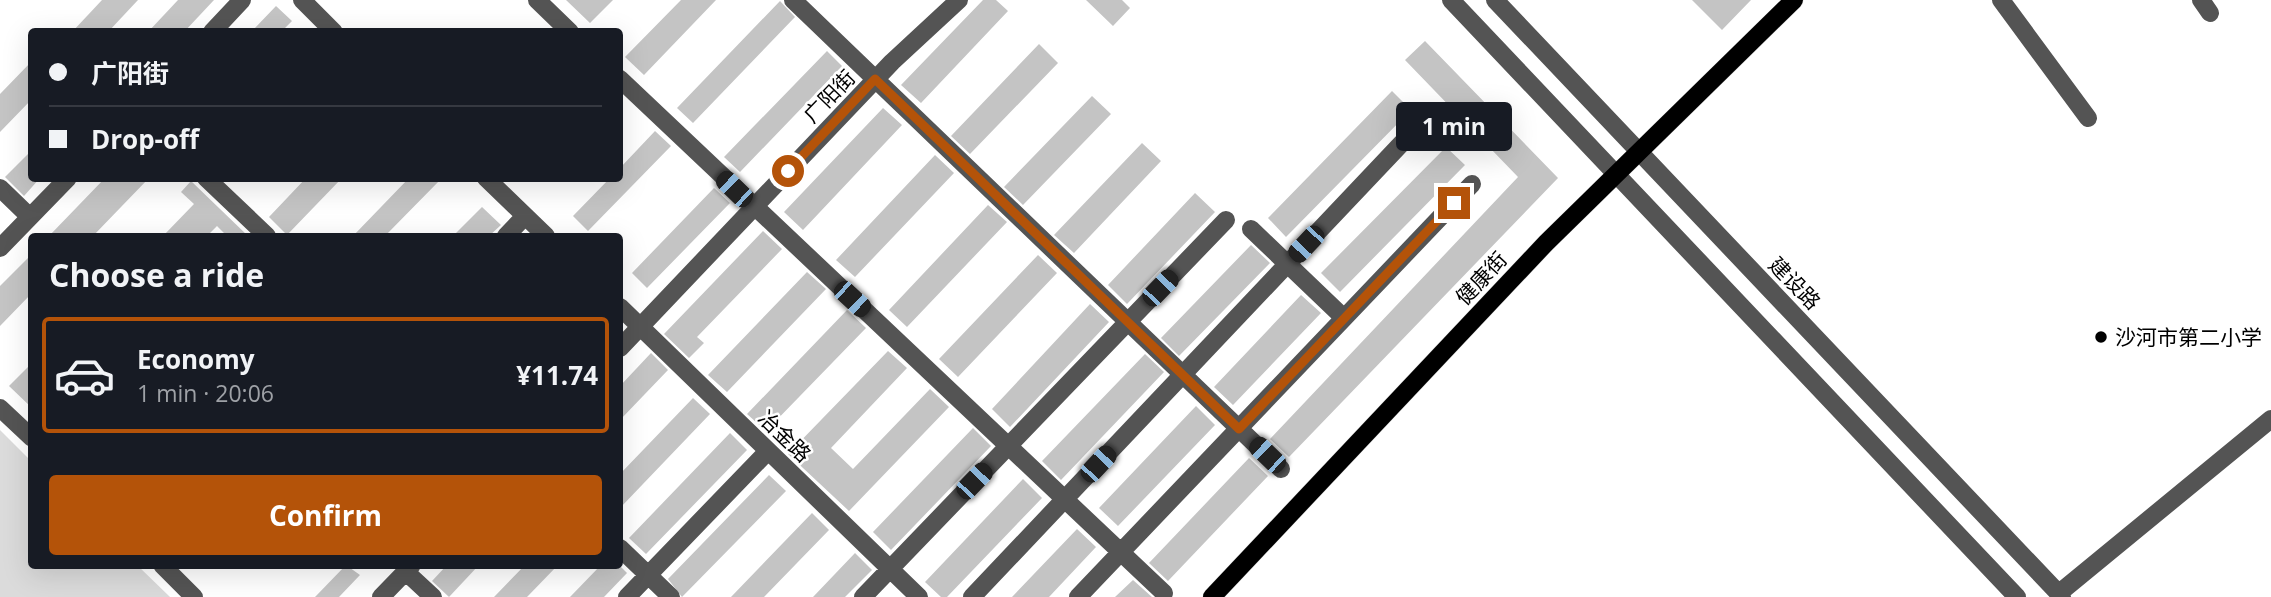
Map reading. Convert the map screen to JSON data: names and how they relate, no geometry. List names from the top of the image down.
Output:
{
  "streets": {
    "main road": ["健康街"],
    "street": ["广阳街", "建设路", "冶金路"]
  },
  "crossings": [
    ["广阳街", "冶金路"],
    ["健康街", "建设路"]
  ],
  "places": ["沙河市第二小学"],
  "page": {
    "banner": ["广阳街", "Drop-off"],
    "bubble": "1 min",
    "heading": "Choose a ride",
    "list": [
      {
        "name": "Economy",
        "note": "1 min · 20:06",
        "value": "¥11.74"
      }
    ],
    "buttons": "Confirm"
  }
}
